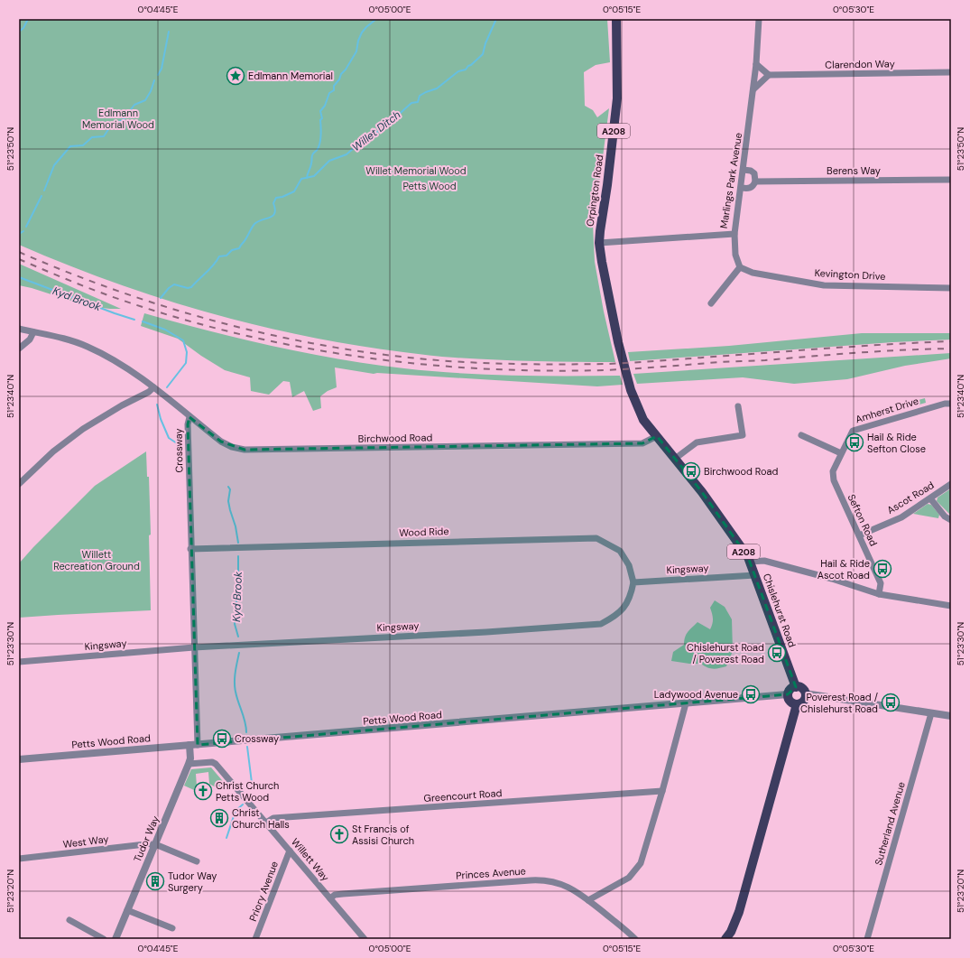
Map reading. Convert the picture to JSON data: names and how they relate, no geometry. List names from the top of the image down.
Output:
{
  "streets": {
    "main road": ["A208", "Orpington Road", "Chislehurst Road"],
    "street": [
      "Clarendon Way",
      "Berens Way",
      "Marlings Park Avenue",
      "Kevington Drive",
      "Amherst Drive",
      "Birchwood Road",
      "Crossway",
      "Ascot Road",
      "Sefton Road",
      "Wood Ride",
      "Kingsway",
      "Petts Wood Road",
      "Greencourt Road",
      "Sutherland Avenue",
      "Tudor Way",
      "West Way",
      "Willett Way",
      "Princes Avenue",
      "Priory Avenue"
    ]
  },
  "crossings": [
    ["Berens Way", "Marlings Park Avenue"],
    ["Marlings Park Avenue", "Orpington Road"],
    ["Orpington Road", "Chislehurst Road"],
    ["Amherst Drive", "Sefton Road"],
    ["Birchwood Road", "Crossway"],
    ["Birchwood Road", "Chislehurst Road"],
    ["Crossway", "Wood Ride"],
    ["Crossway", "Kingsway"],
    ["Crossway", "Petts Wood Road"],
    ["Crossway", "Tudor Way"],
    ["Ascot Road", "Sefton Road"],
    ["Wood Ride", "Kingsway"],
    ["Kingsway", "Chislehurst Road"],
    ["Chislehurst Road", "Petts Wood Road"],
    ["Petts Wood Road", "Tudor Way"],
    ["Greencourt Road", "Willett Way"],
    ["Tudor Way", "West Way"],
    ["Tudor Way", "Willett Way"],
    ["Willett Way", "Princes Avenue"],
    ["Willett Way", "Priory Avenue"]
  ],
  "water": ["Willet Ditch", "Kyd Brook"],
  "parks": [
    "Edlmann Memorial Wood",
    "Willet Memorial Wood",
    "Petts Wood",
    "Willett Recreation Ground"
  ],
  "places": {
    "place": ["Edlmann Memorial"],
    "bus stop": [
      "Hail & Ride Sefton Close",
      "Birchwood Road",
      "Hail & Ride Ascot Road",
      "Chislehurst Road / Poverest Road",
      "Ladywood Avenue",
      "Poverest Road / Chislehurst Road",
      "Crossway"
    ],
    "church": ["Christ Church Petts Wood", "St Francis of Assisi Church"],
    "building": ["Christ Church Halls", "Tudor Way Surgery"]
  },
  "coordinates": [
    "0°04'45\"E",
    "0°05'00\"E",
    "0°05'15\"E",
    "0°05'30\"E",
    "51°23'50\"N",
    "51°23'40\"N",
    "51°23'30\"N",
    "51°23'20\"N"
  ]
}
